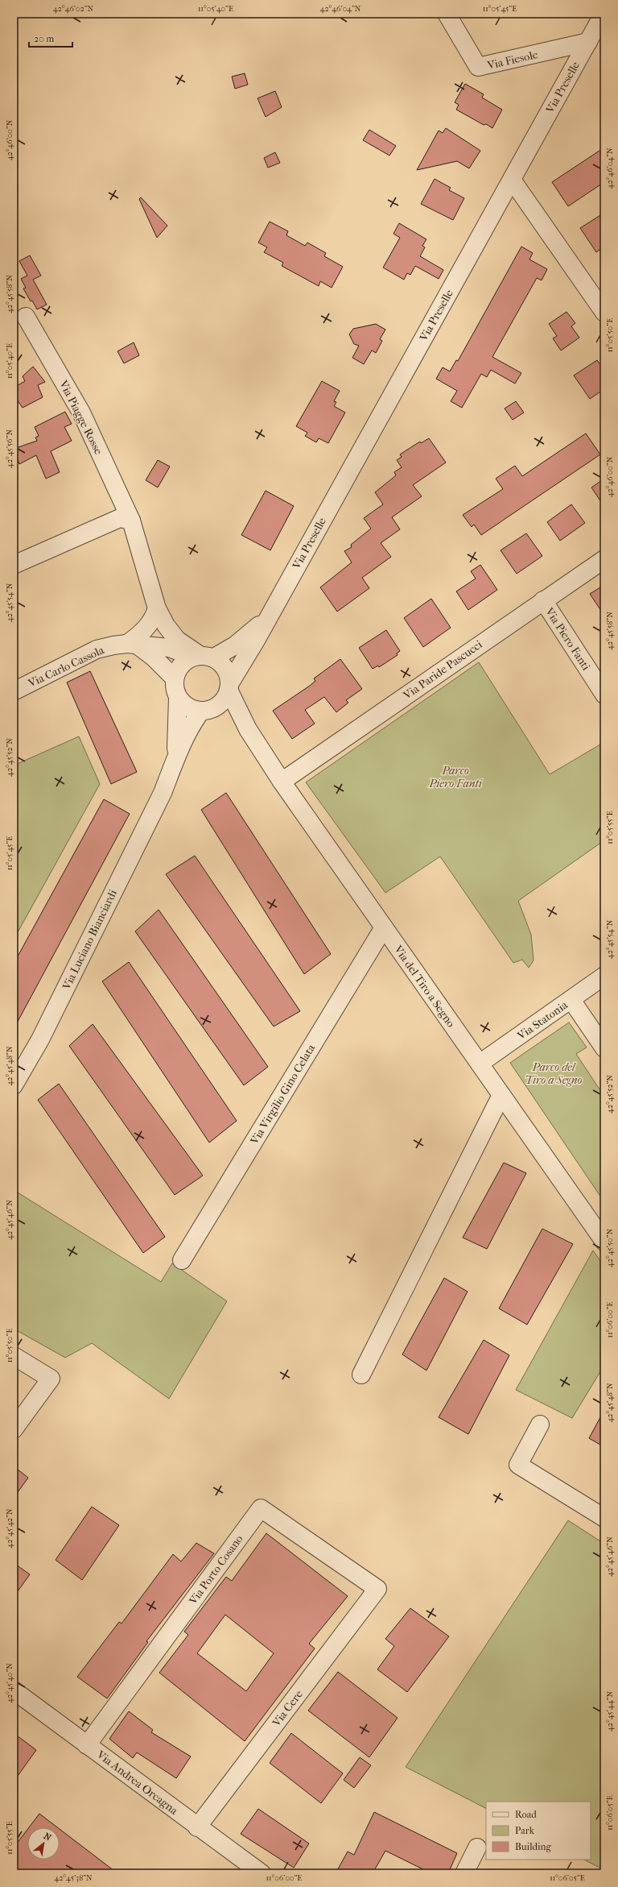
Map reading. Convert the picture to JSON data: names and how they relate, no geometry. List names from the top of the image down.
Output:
{
  "streets": {
    "street": [
      "Via Fiesole",
      "Via Preselle",
      "Via Piagge Rosse",
      "Via Piero Fanti",
      "Via Carlo Cassola",
      "Via Paride Pascucci",
      "Via Luciano Bianciardi",
      "Via del Tiro a Segno",
      "Via Statonia",
      "Via Virgilio Gino Celata",
      "Via Porto Cosano",
      "Via Cere",
      "Via Andrea Orcagna"
    ]
  },
  "crossings": [
    ["Via Fiesole", "Via Preselle"],
    ["Via Preselle", "Via Piagge Rosse"],
    ["Via Preselle", "Via Carlo Cassola"],
    ["Via Preselle", "Via del Tiro a Segno"],
    ["Via Piagge Rosse", "Via Carlo Cassola"],
    ["Via Piagge Rosse", "Via del Tiro a Segno"],
    ["Via Piero Fanti", "Via Paride Pascucci"],
    ["Via Carlo Cassola", "Via del Tiro a Segno"],
    ["Via Paride Pascucci", "Via del Tiro a Segno"],
    ["Via del Tiro a Segno", "Via Statonia"],
    ["Via del Tiro a Segno", "Via Virgilio Gino Celata"],
    ["Via Porto Cosano", "Via Cere"],
    ["Via Porto Cosano", "Via Andrea Orcagna"],
    ["Via Cere", "Via Andrea Orcagna"]
  ],
  "parks": ["Parco Piero Fanti", "Parco del Tiro a Segno"],
  "legend": ["Road", "Park", "Building"],
  "scale_bar": "20 m",
  "north": "top right",
  "coordinates": [
    "42°46'02\"N",
    "11°05'40\"E",
    "42°46'04\"N",
    "11°05'45\"E",
    "42°46'00\"N",
    "42°45'58\"N",
    "11°05'50\"E",
    "42°45'56\"N",
    "42°45'54\"N",
    "42°45'52\"N",
    "11°05'55\"E",
    "42°45'48\"N",
    "42°45'46\"N",
    "42°45'50\"N",
    "11°06'00\"E",
    "42°45'42\"N",
    "42°45'40\"N",
    "42°45'44\"N",
    "11°06'05\"E",
    "42°45'38\"N"
  ]
}
